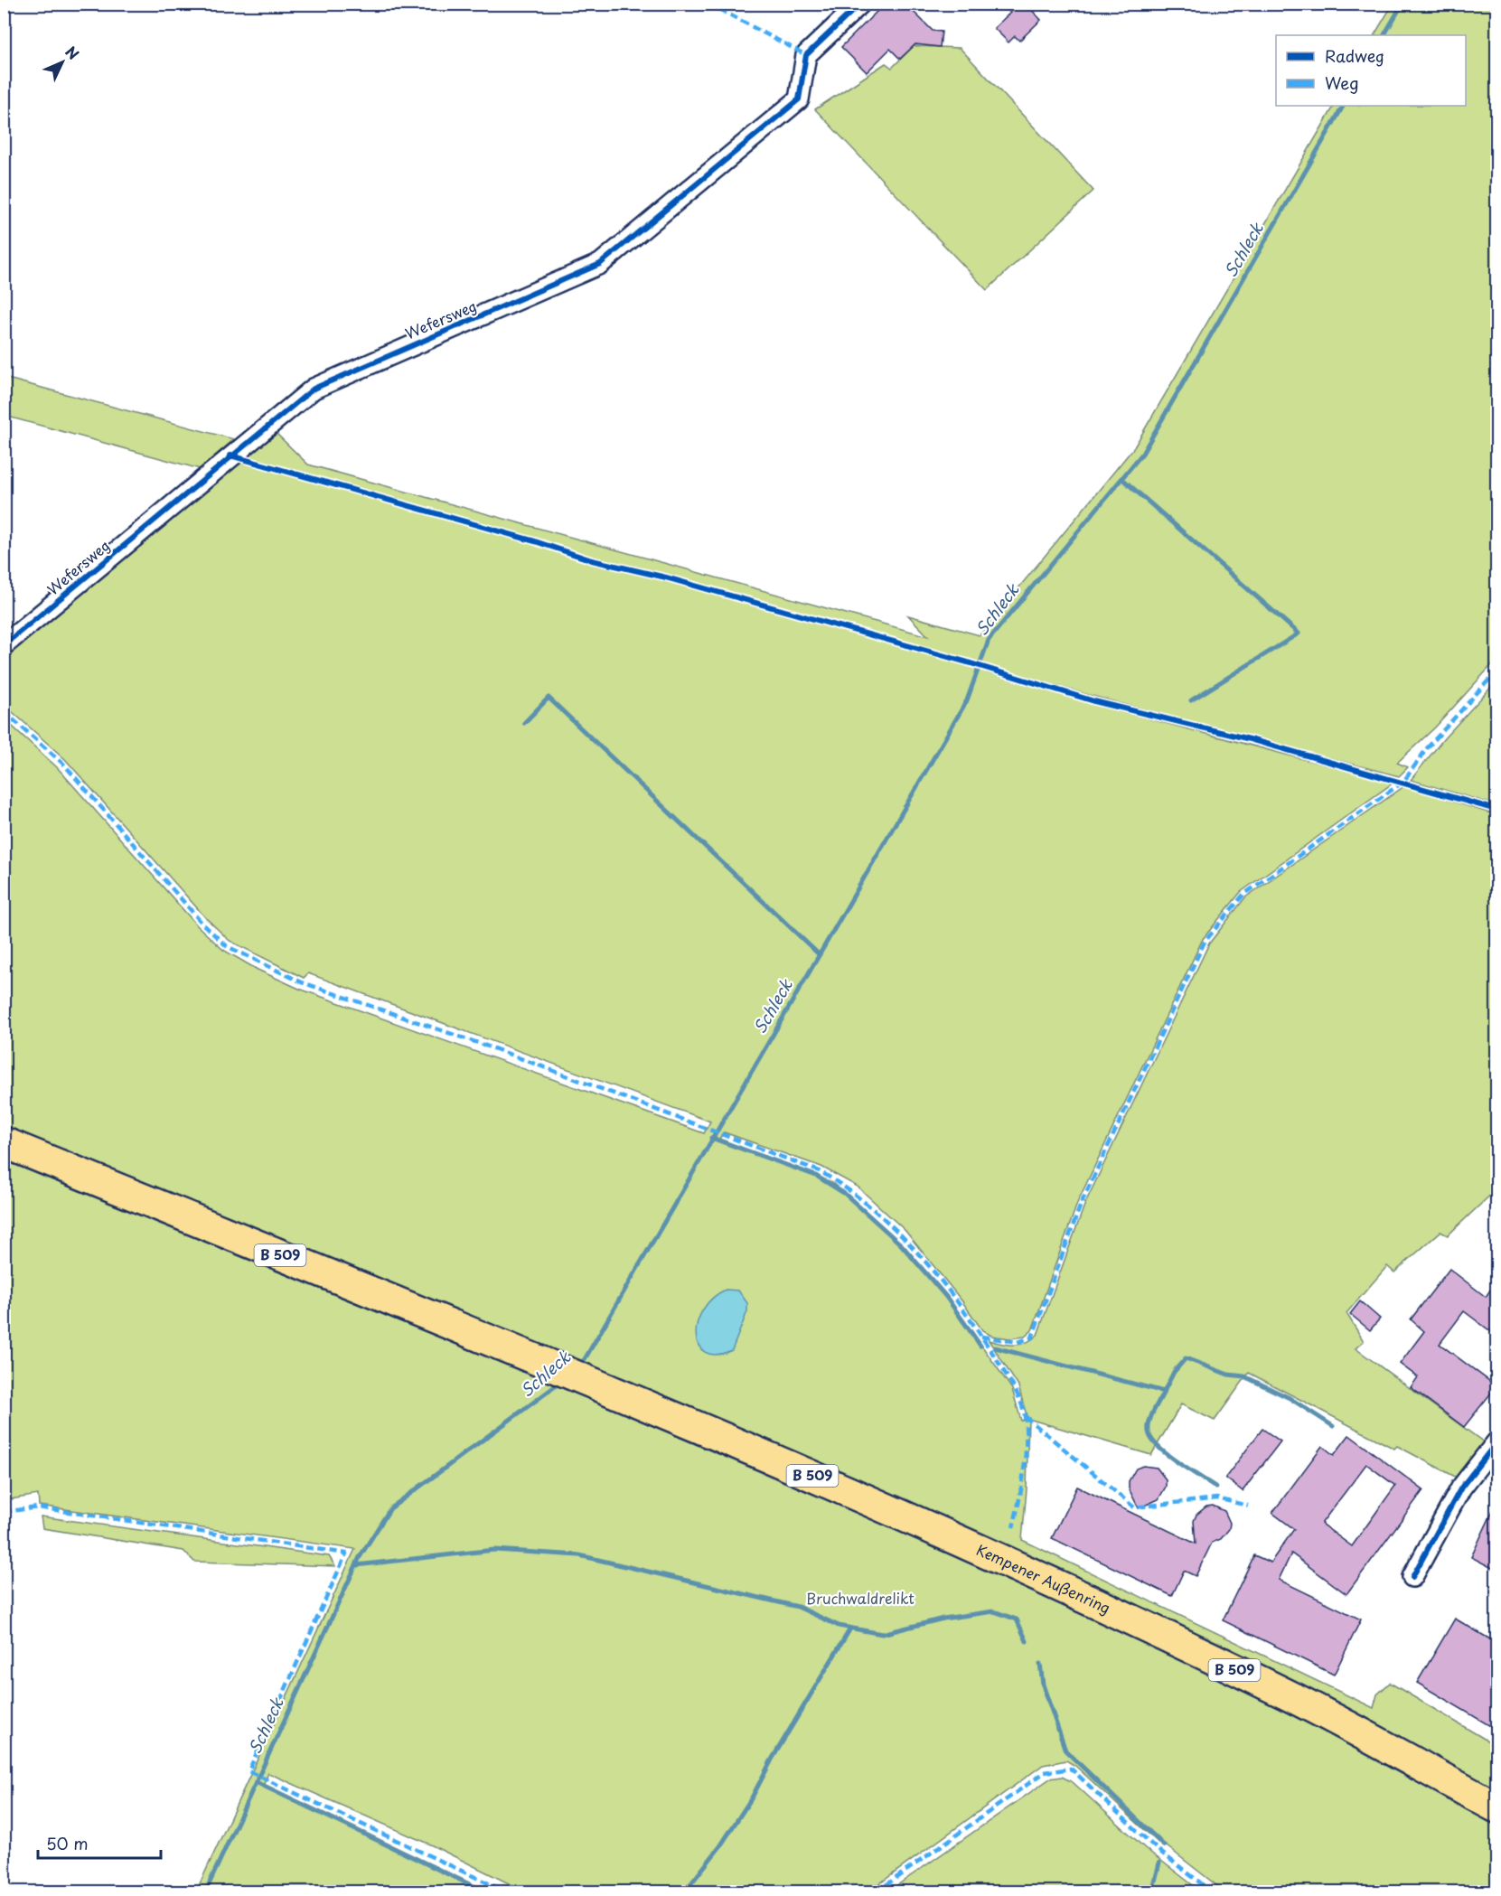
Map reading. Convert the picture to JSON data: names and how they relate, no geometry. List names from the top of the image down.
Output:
{
  "streets": {
    "main road": ["B 509", "Kempener Außenring"],
    "street": ["Wefersweg"]
  },
  "water": ["Schleck"],
  "parks": ["Bruchwaldrelikt"],
  "legend": ["Radweg", "Weg"],
  "scale_bar": "50 m",
  "north": "top right"
}
